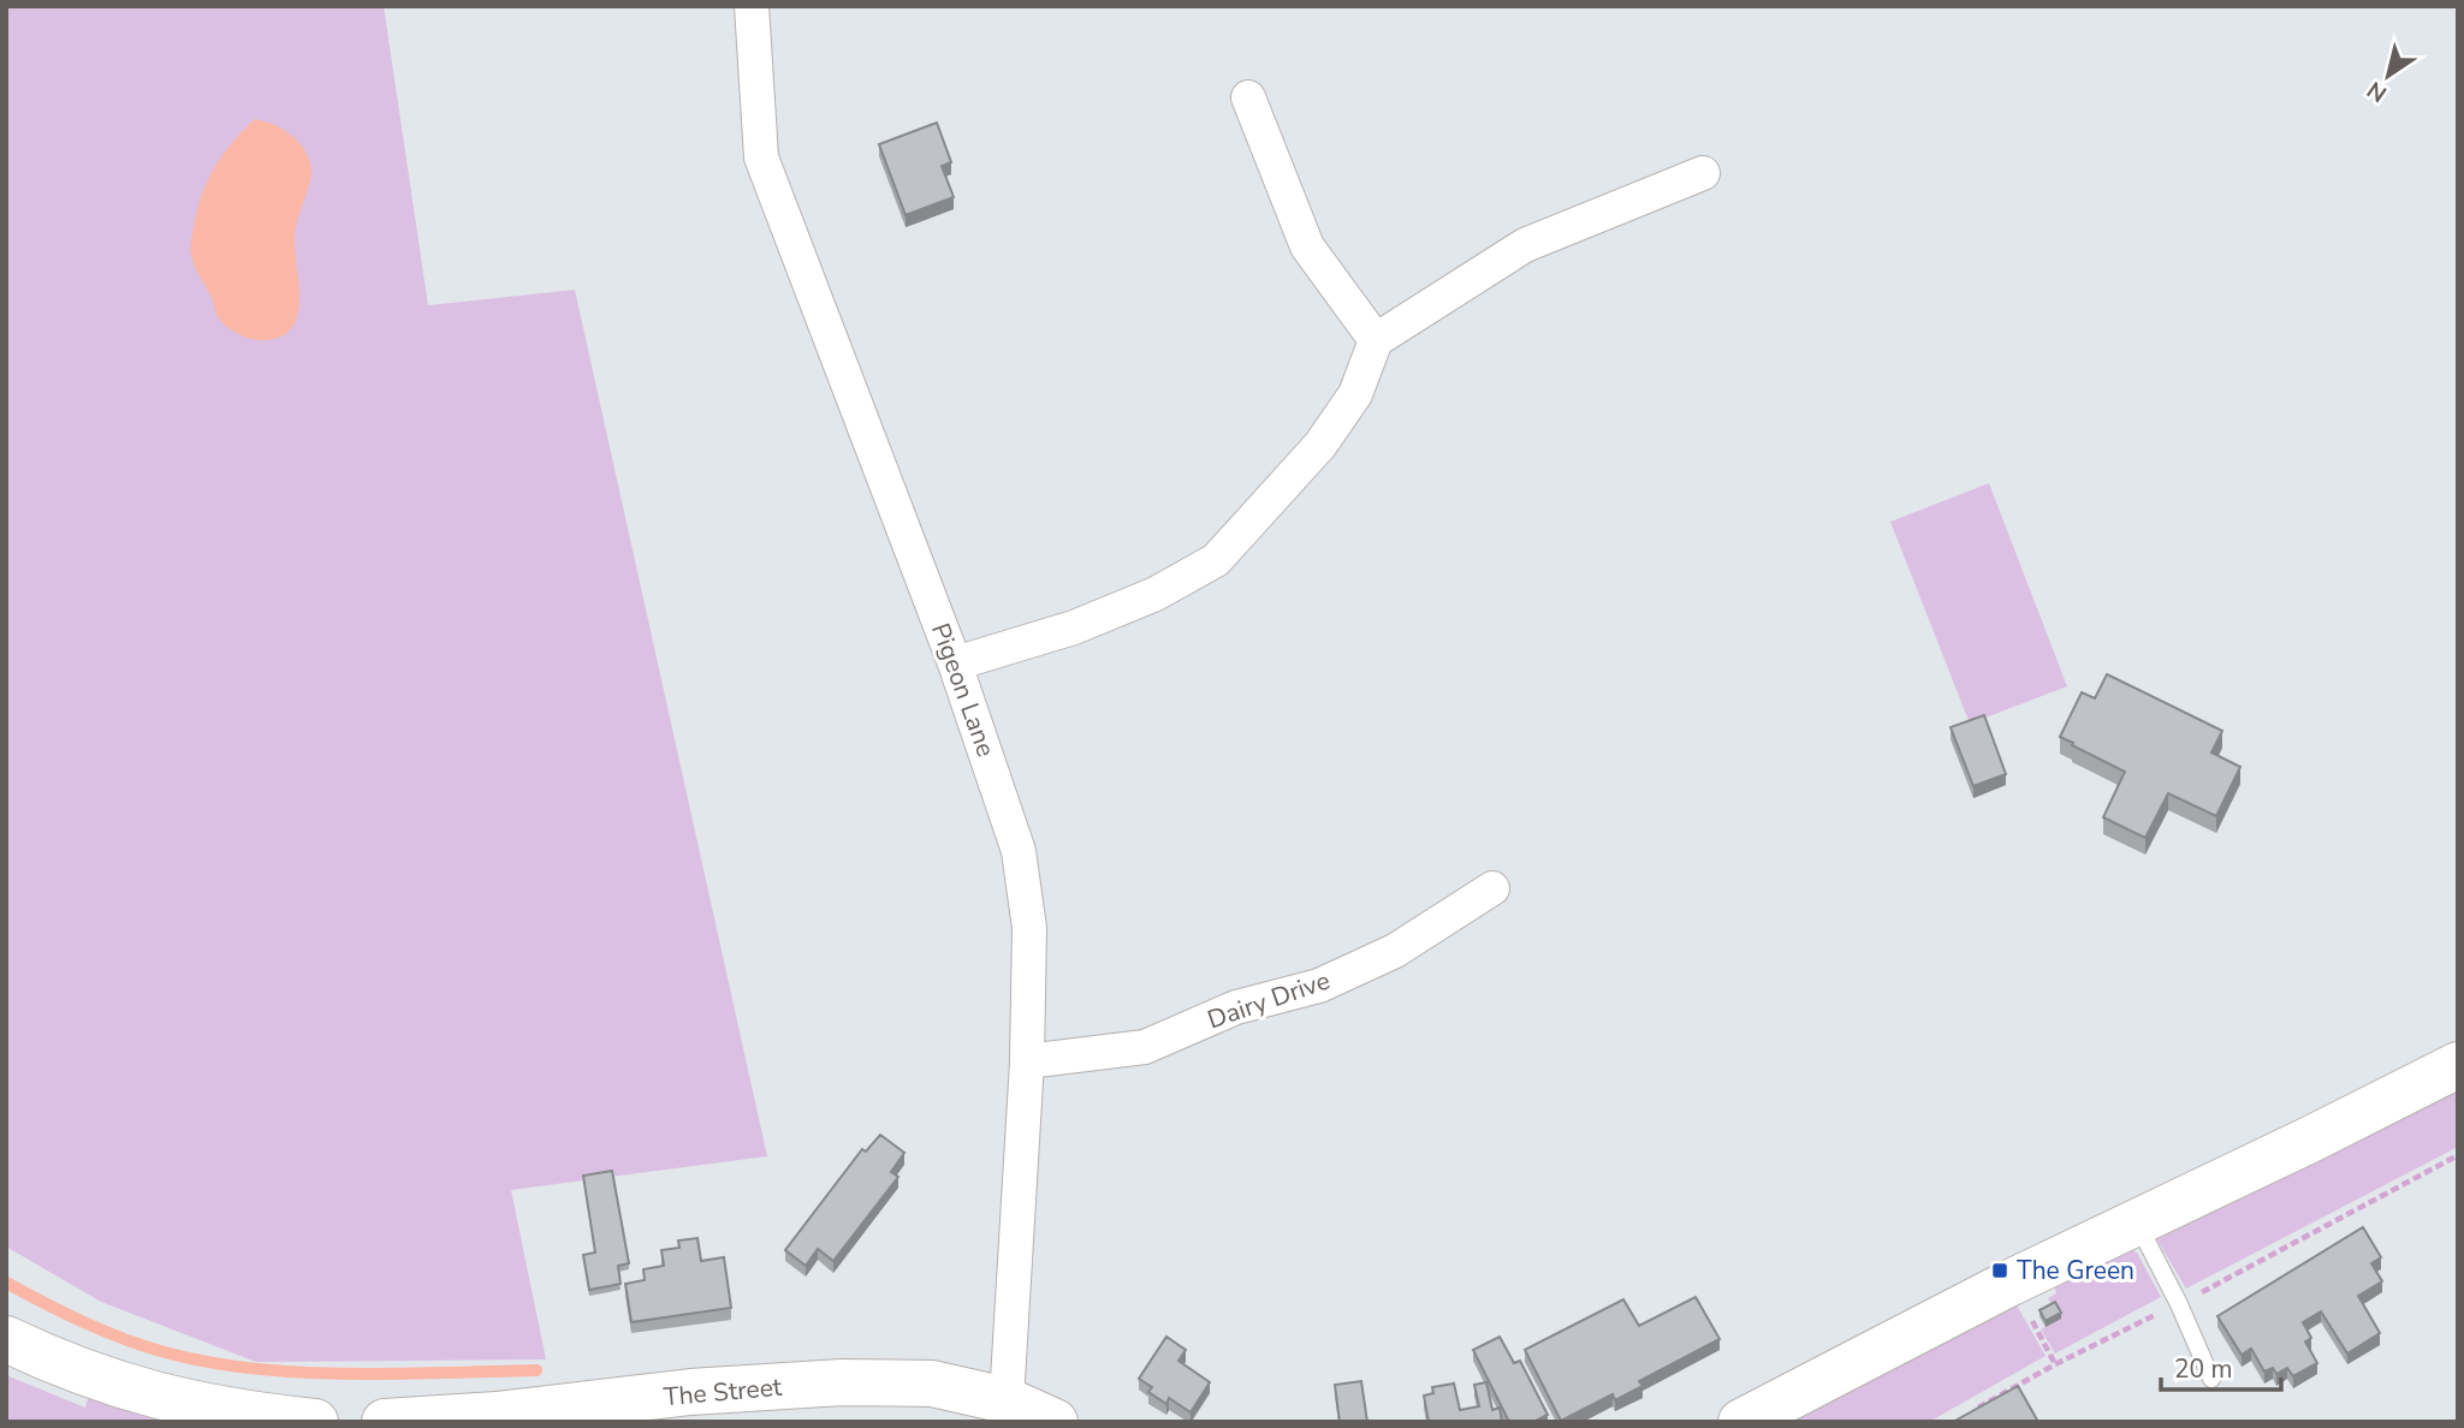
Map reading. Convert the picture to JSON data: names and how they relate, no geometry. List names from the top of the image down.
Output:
{
  "streets": {
    "main road": ["The Street"],
    "street": ["Pigeon Lane", "Dairy Drive"]
  },
  "crossings": [
    ["Pigeon Lane", "Dairy Drive"],
    ["Pigeon Lane", "The Street"]
  ],
  "places": {
    "transit": ["The Green"]
  },
  "scale_bar": "20 m",
  "north": "bottom left"
}
